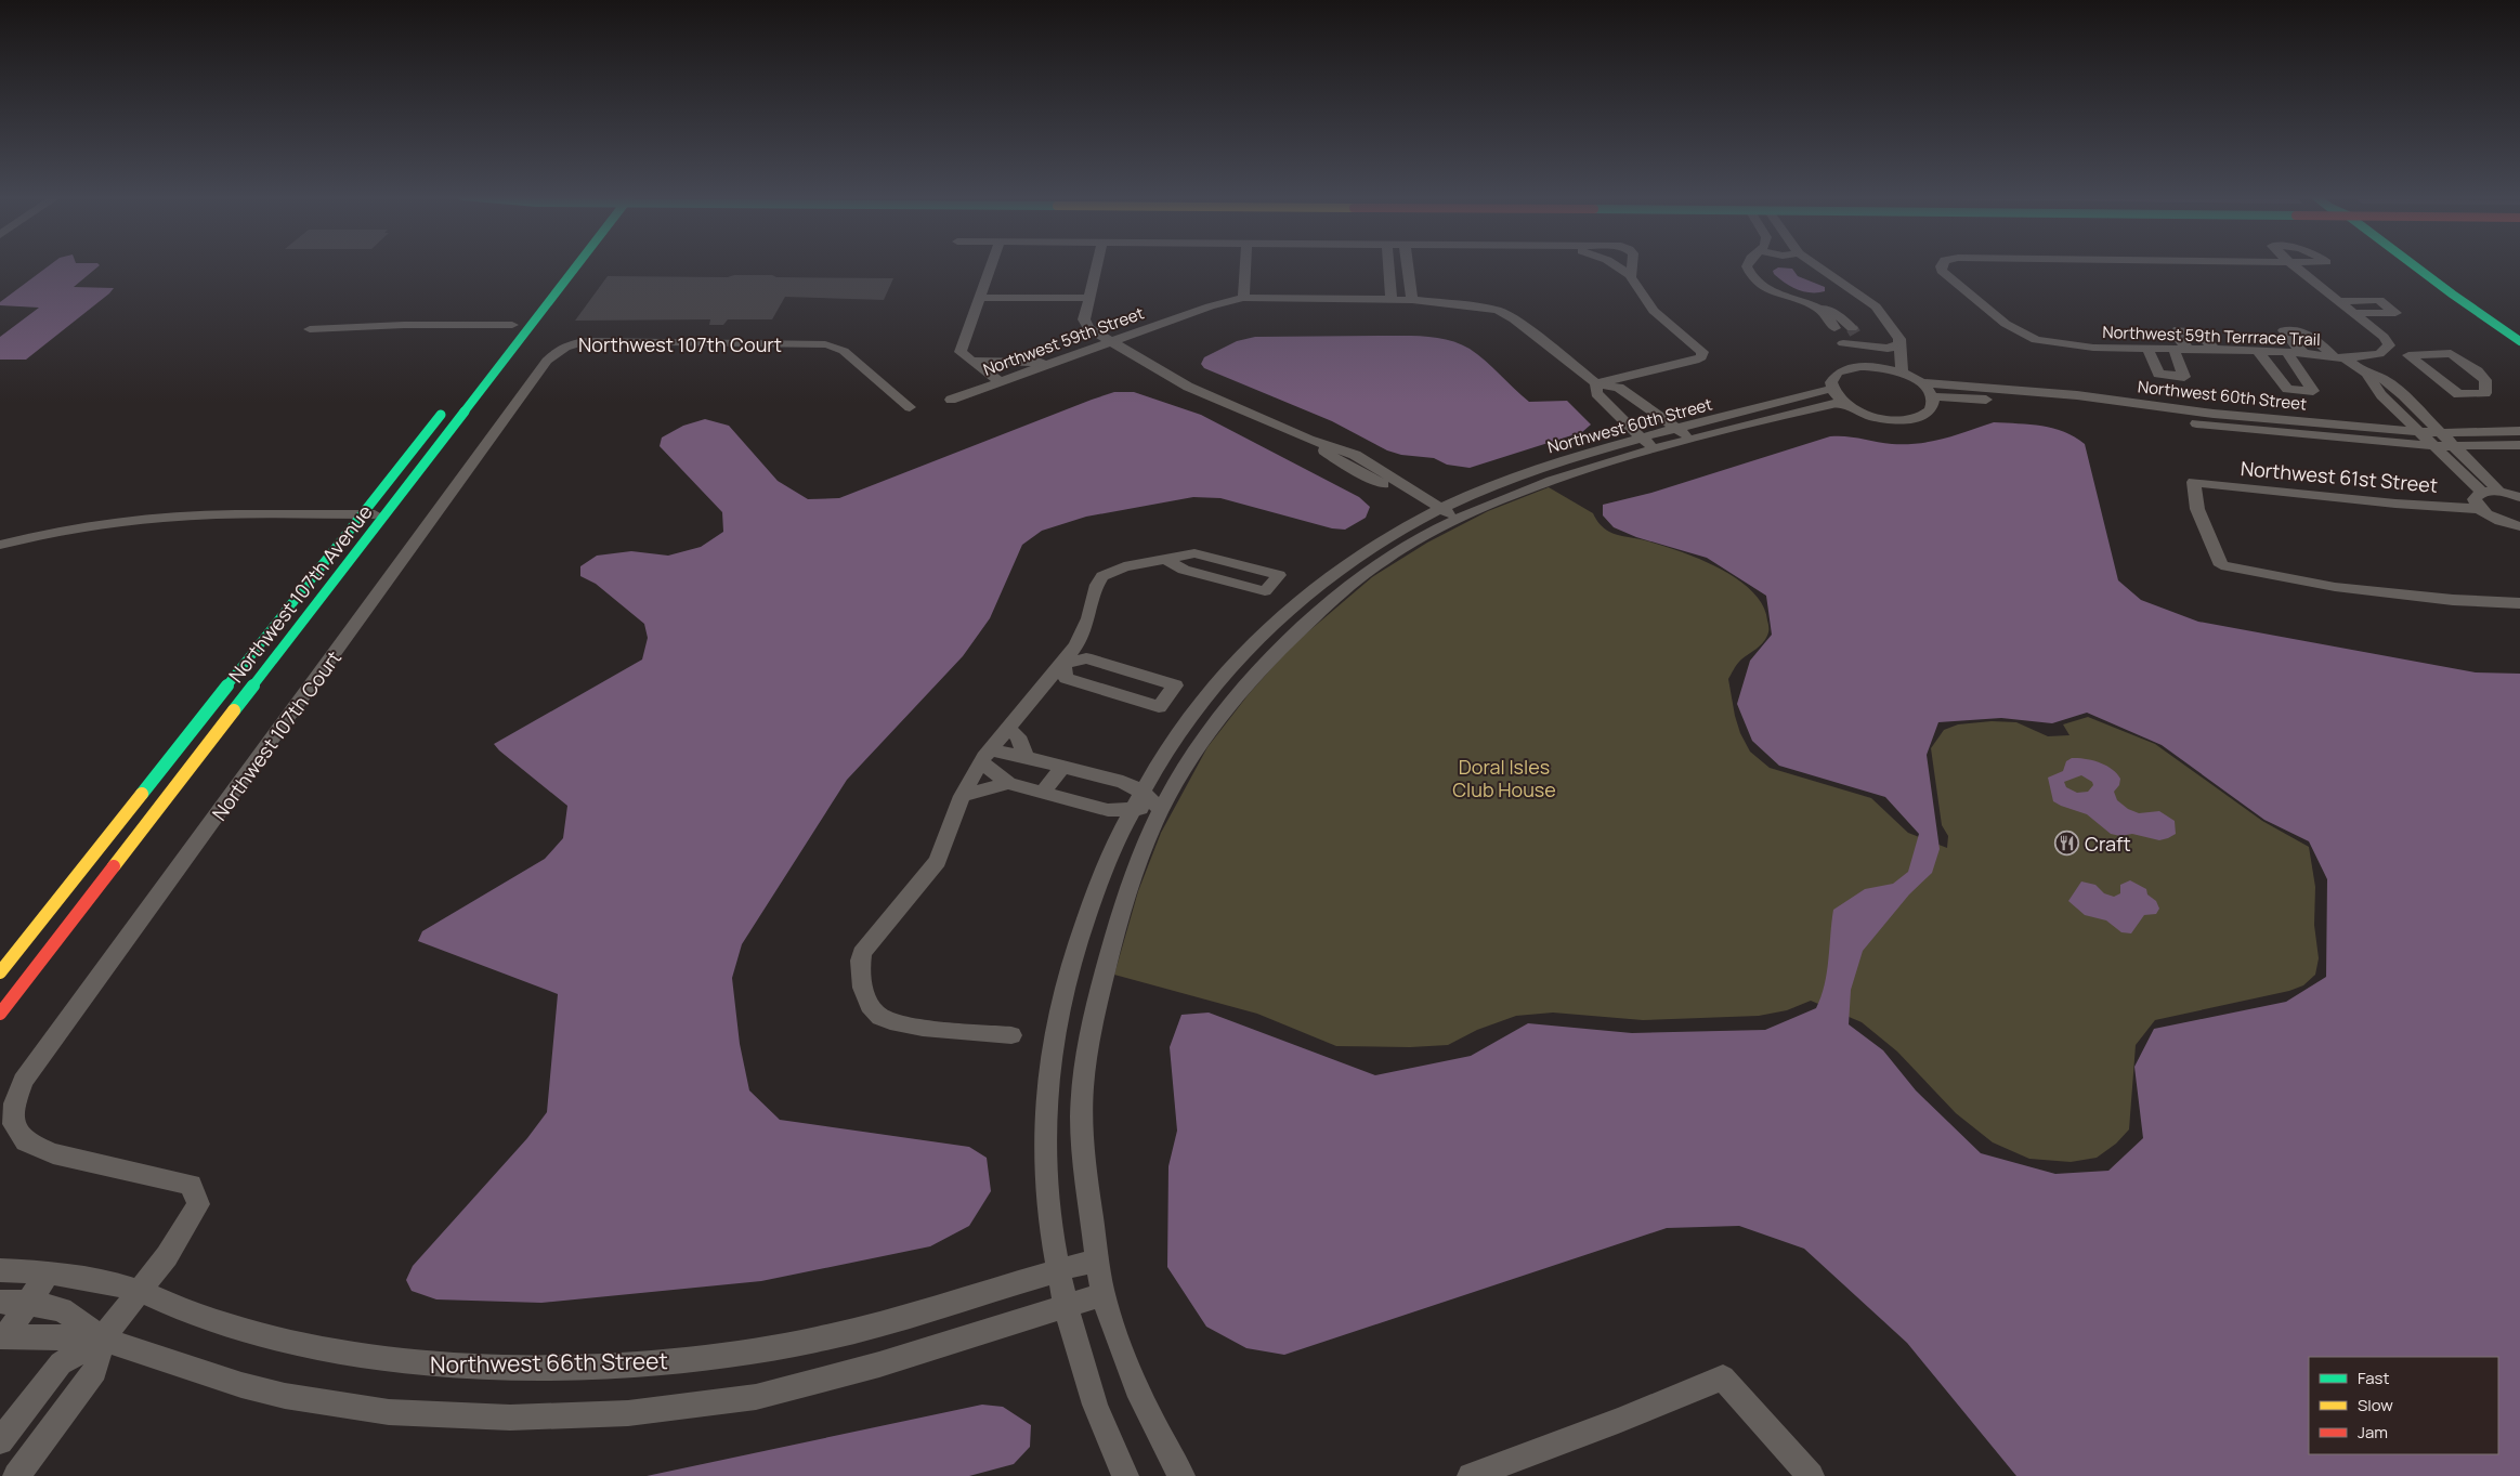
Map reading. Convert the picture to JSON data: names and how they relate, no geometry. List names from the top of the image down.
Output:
{
  "streets": {
    "street": [
      "Northwest 59th Terrrace Trail",
      "Northwest 59th Street",
      "Northwest 107th Court",
      "Northwest 60th Street",
      "Northwest 61st Street",
      "Northwest 107th Avenue",
      "Northwest 66th Street"
    ]
  },
  "crossings": [
    ["Northwest 107th Court", "Northwest 66th Street"]
  ],
  "parks": ["Doral Isles Club House"],
  "places": {
    "restaurant": ["Craft"]
  },
  "legend": ["Fast", "Slow", "Jam"]
}
